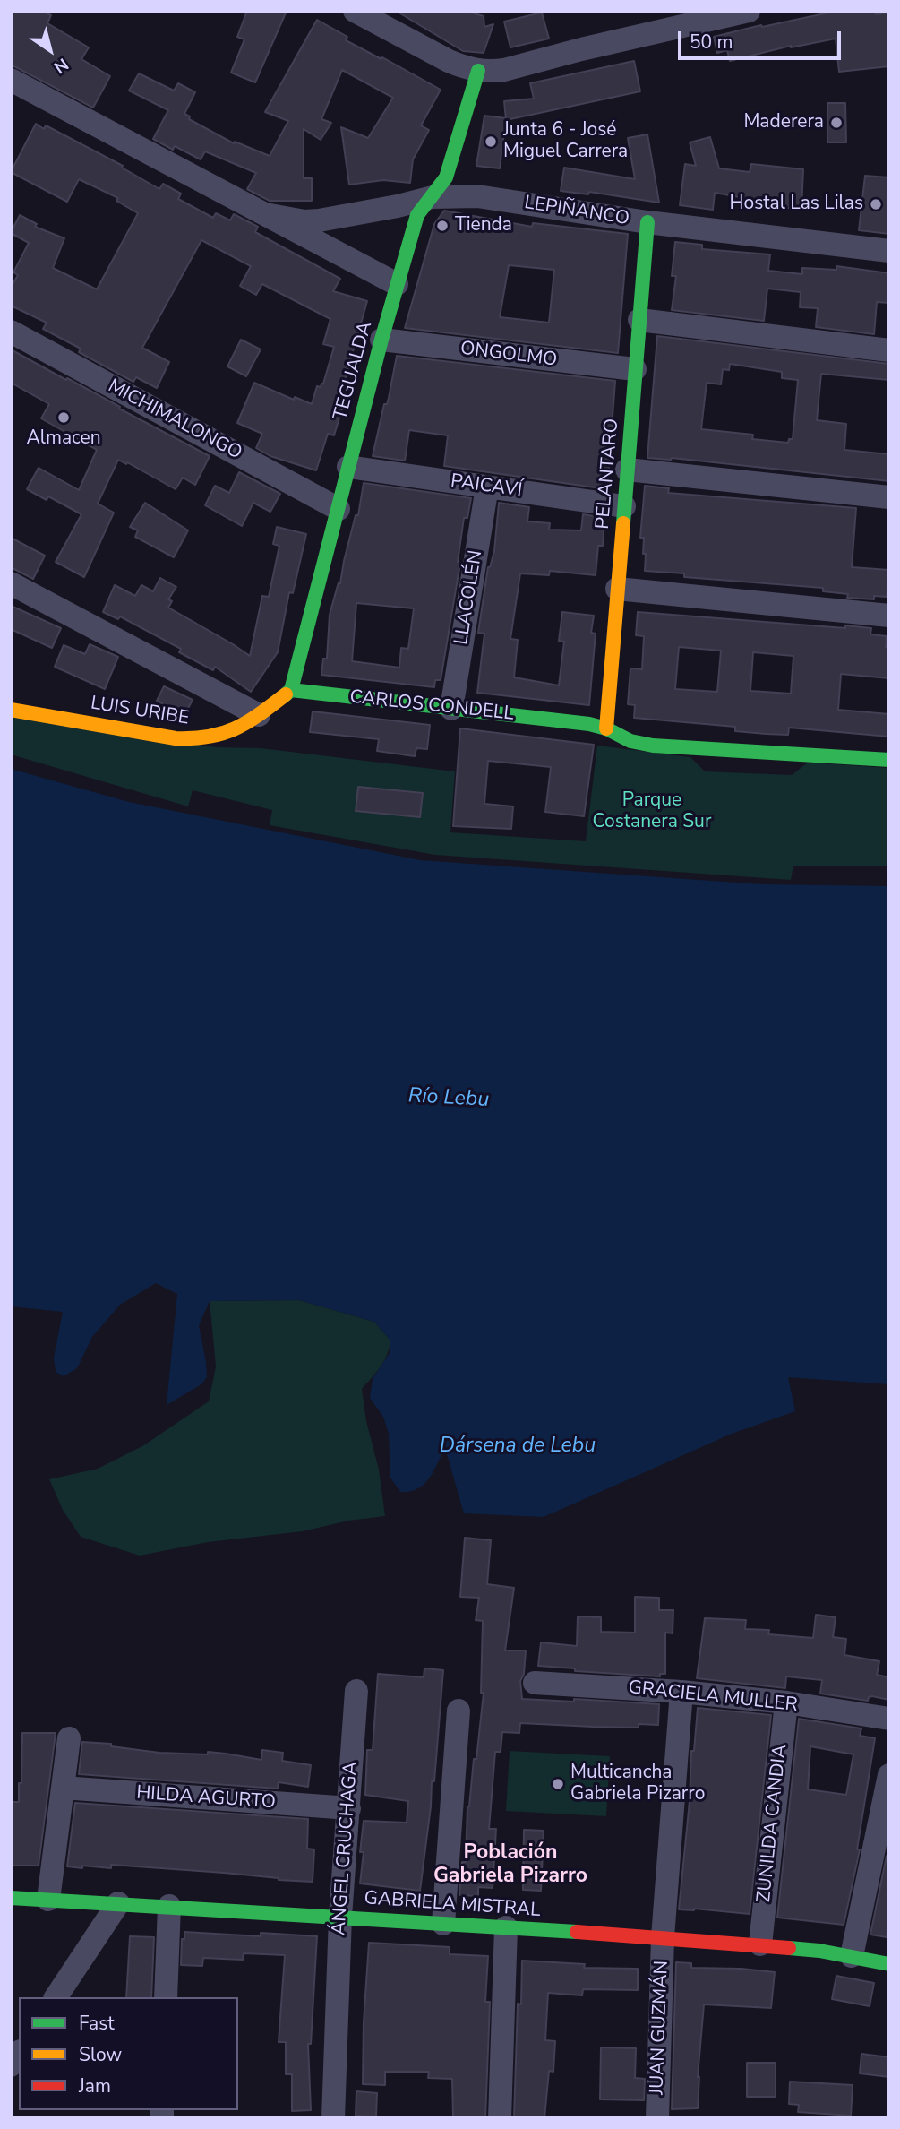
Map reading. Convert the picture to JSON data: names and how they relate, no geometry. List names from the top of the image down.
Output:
{
  "streets": {
    "street": [
      "LEPIÑANCO",
      "ONGOLMO",
      "TEGUALDA",
      "MICHIMALONGO",
      "PELANTARO",
      "PAICAVÍ",
      "LLACOLÉN",
      "CARLOS CONDELL",
      "LUIS URIBE",
      "GRACIELA MULLER",
      "HILDA AGURTO",
      "ZUNILDA CANDIA",
      "ÁNGEL CRUCHAGA",
      "GABRIELA MISTRAL",
      "JUAN GUZMÁN"
    ]
  },
  "crossings": [
    ["LEPIÑANCO", "TEGUALDA"],
    ["LEPIÑANCO", "PELANTARO"],
    ["ONGOLMO", "TEGUALDA"],
    ["ONGOLMO", "PELANTARO"],
    ["TEGUALDA", "MICHIMALONGO"],
    ["TEGUALDA", "PAICAVÍ"],
    ["TEGUALDA", "CARLOS CONDELL"],
    ["PELANTARO", "PAICAVÍ"],
    ["PELANTARO", "CARLOS CONDELL"],
    ["PAICAVÍ", "LLACOLÉN"],
    ["LLACOLÉN", "CARLOS CONDELL"],
    ["GRACIELA MULLER", "ZUNILDA CANDIA"],
    ["GRACIELA MULLER", "JUAN GUZMÁN"],
    ["HILDA AGURTO", "ÁNGEL CRUCHAGA"],
    ["ZUNILDA CANDIA", "GABRIELA MISTRAL"],
    ["ÁNGEL CRUCHAGA", "GABRIELA MISTRAL"],
    ["GABRIELA MISTRAL", "JUAN GUZMÁN"]
  ],
  "districts": ["Población Gabriela Pizarro"],
  "water": ["Río Lebu", "Dársena de Lebu"],
  "parks": ["Parque Costanera Sur"],
  "places": [
    "Maderera",
    "Junta 6 - José Miguel Carrera",
    "Hostal Las Lilas",
    "Tienda",
    "Almacen",
    "Multicancha Gabriela Pizarro"
  ],
  "legend": ["Fast", "Slow", "Jam"],
  "scale_bar": "50 m",
  "north": "bottom right"
}
